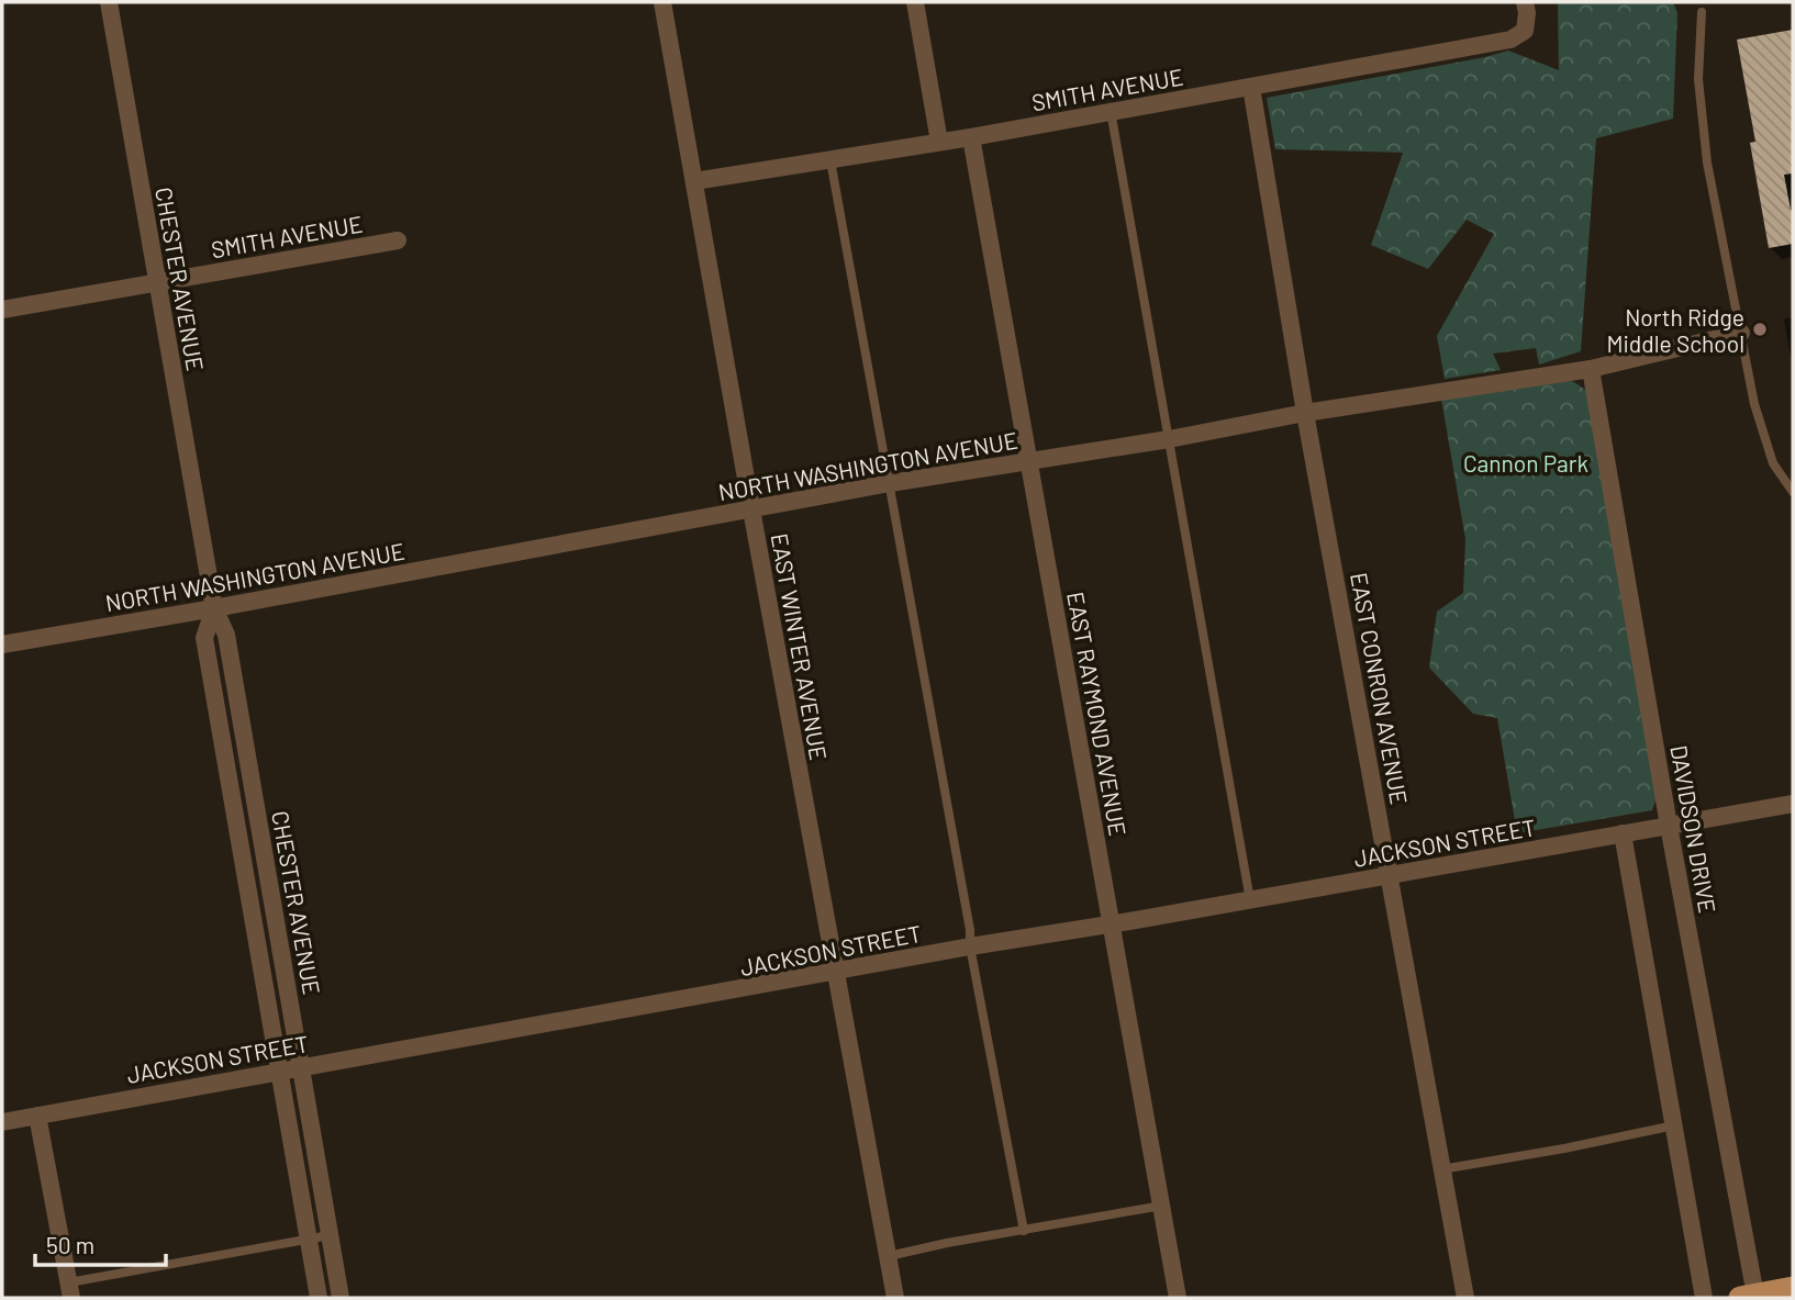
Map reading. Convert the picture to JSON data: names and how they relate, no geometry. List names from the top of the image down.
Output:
{
  "streets": {
    "street": [
      "SMITH AVENUE",
      "CHESTER AVENUE",
      "NORTH WASHINGTON AVENUE",
      "EAST WINTER AVENUE",
      "EAST CONRON AVENUE",
      "EAST RAYMOND AVENUE",
      "DAVIDSON DRIVE",
      "JACKSON STREET"
    ]
  },
  "crossings": [
    ["SMITH AVENUE", "CHESTER AVENUE"],
    ["SMITH AVENUE", "EAST WINTER AVENUE"],
    ["SMITH AVENUE", "EAST CONRON AVENUE"],
    ["SMITH AVENUE", "EAST RAYMOND AVENUE"],
    ["CHESTER AVENUE", "NORTH WASHINGTON AVENUE"],
    ["CHESTER AVENUE", "JACKSON STREET"],
    ["NORTH WASHINGTON AVENUE", "EAST WINTER AVENUE"],
    ["NORTH WASHINGTON AVENUE", "EAST CONRON AVENUE"],
    ["NORTH WASHINGTON AVENUE", "EAST RAYMOND AVENUE"],
    ["NORTH WASHINGTON AVENUE", "DAVIDSON DRIVE"],
    ["EAST WINTER AVENUE", "JACKSON STREET"],
    ["EAST CONRON AVENUE", "JACKSON STREET"],
    ["EAST RAYMOND AVENUE", "JACKSON STREET"],
    ["DAVIDSON DRIVE", "JACKSON STREET"]
  ],
  "parks": ["Cannon Park"],
  "places": ["North Ridge Middle School"],
  "scale_bar": "50 m"
}
